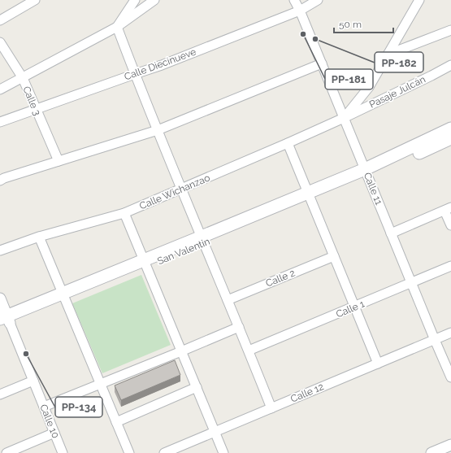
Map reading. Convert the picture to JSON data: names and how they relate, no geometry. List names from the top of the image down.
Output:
{
  "streets": {
    "main road": ["San Valentin"],
    "street": [
      "Calle Diecinueve",
      "Pasaje Julcán",
      "Calle 3",
      "Calle 11",
      "Calle Wichanzao",
      "Calle 2",
      "Calle 1",
      "Calle 12",
      "Calle 10"
    ]
  },
  "crossings": [
    ["Calle Diecinueve", "Calle 3"],
    ["Calle Diecinueve", "Calle 11"],
    ["Pasaje Julcán", "Calle 11"],
    ["Pasaje Julcán", "Calle Wichanzao"],
    ["Calle 11", "Calle Wichanzao"],
    ["Calle 11", "San Valentin"],
    ["Calle 11", "Calle 1"],
    ["Calle 11", "Calle 12"],
    ["San Valentin", "Calle 10"]
  ],
  "places": ["PP-181", "PP-182", "PP-134"],
  "scale_bar": "50 m"
}
